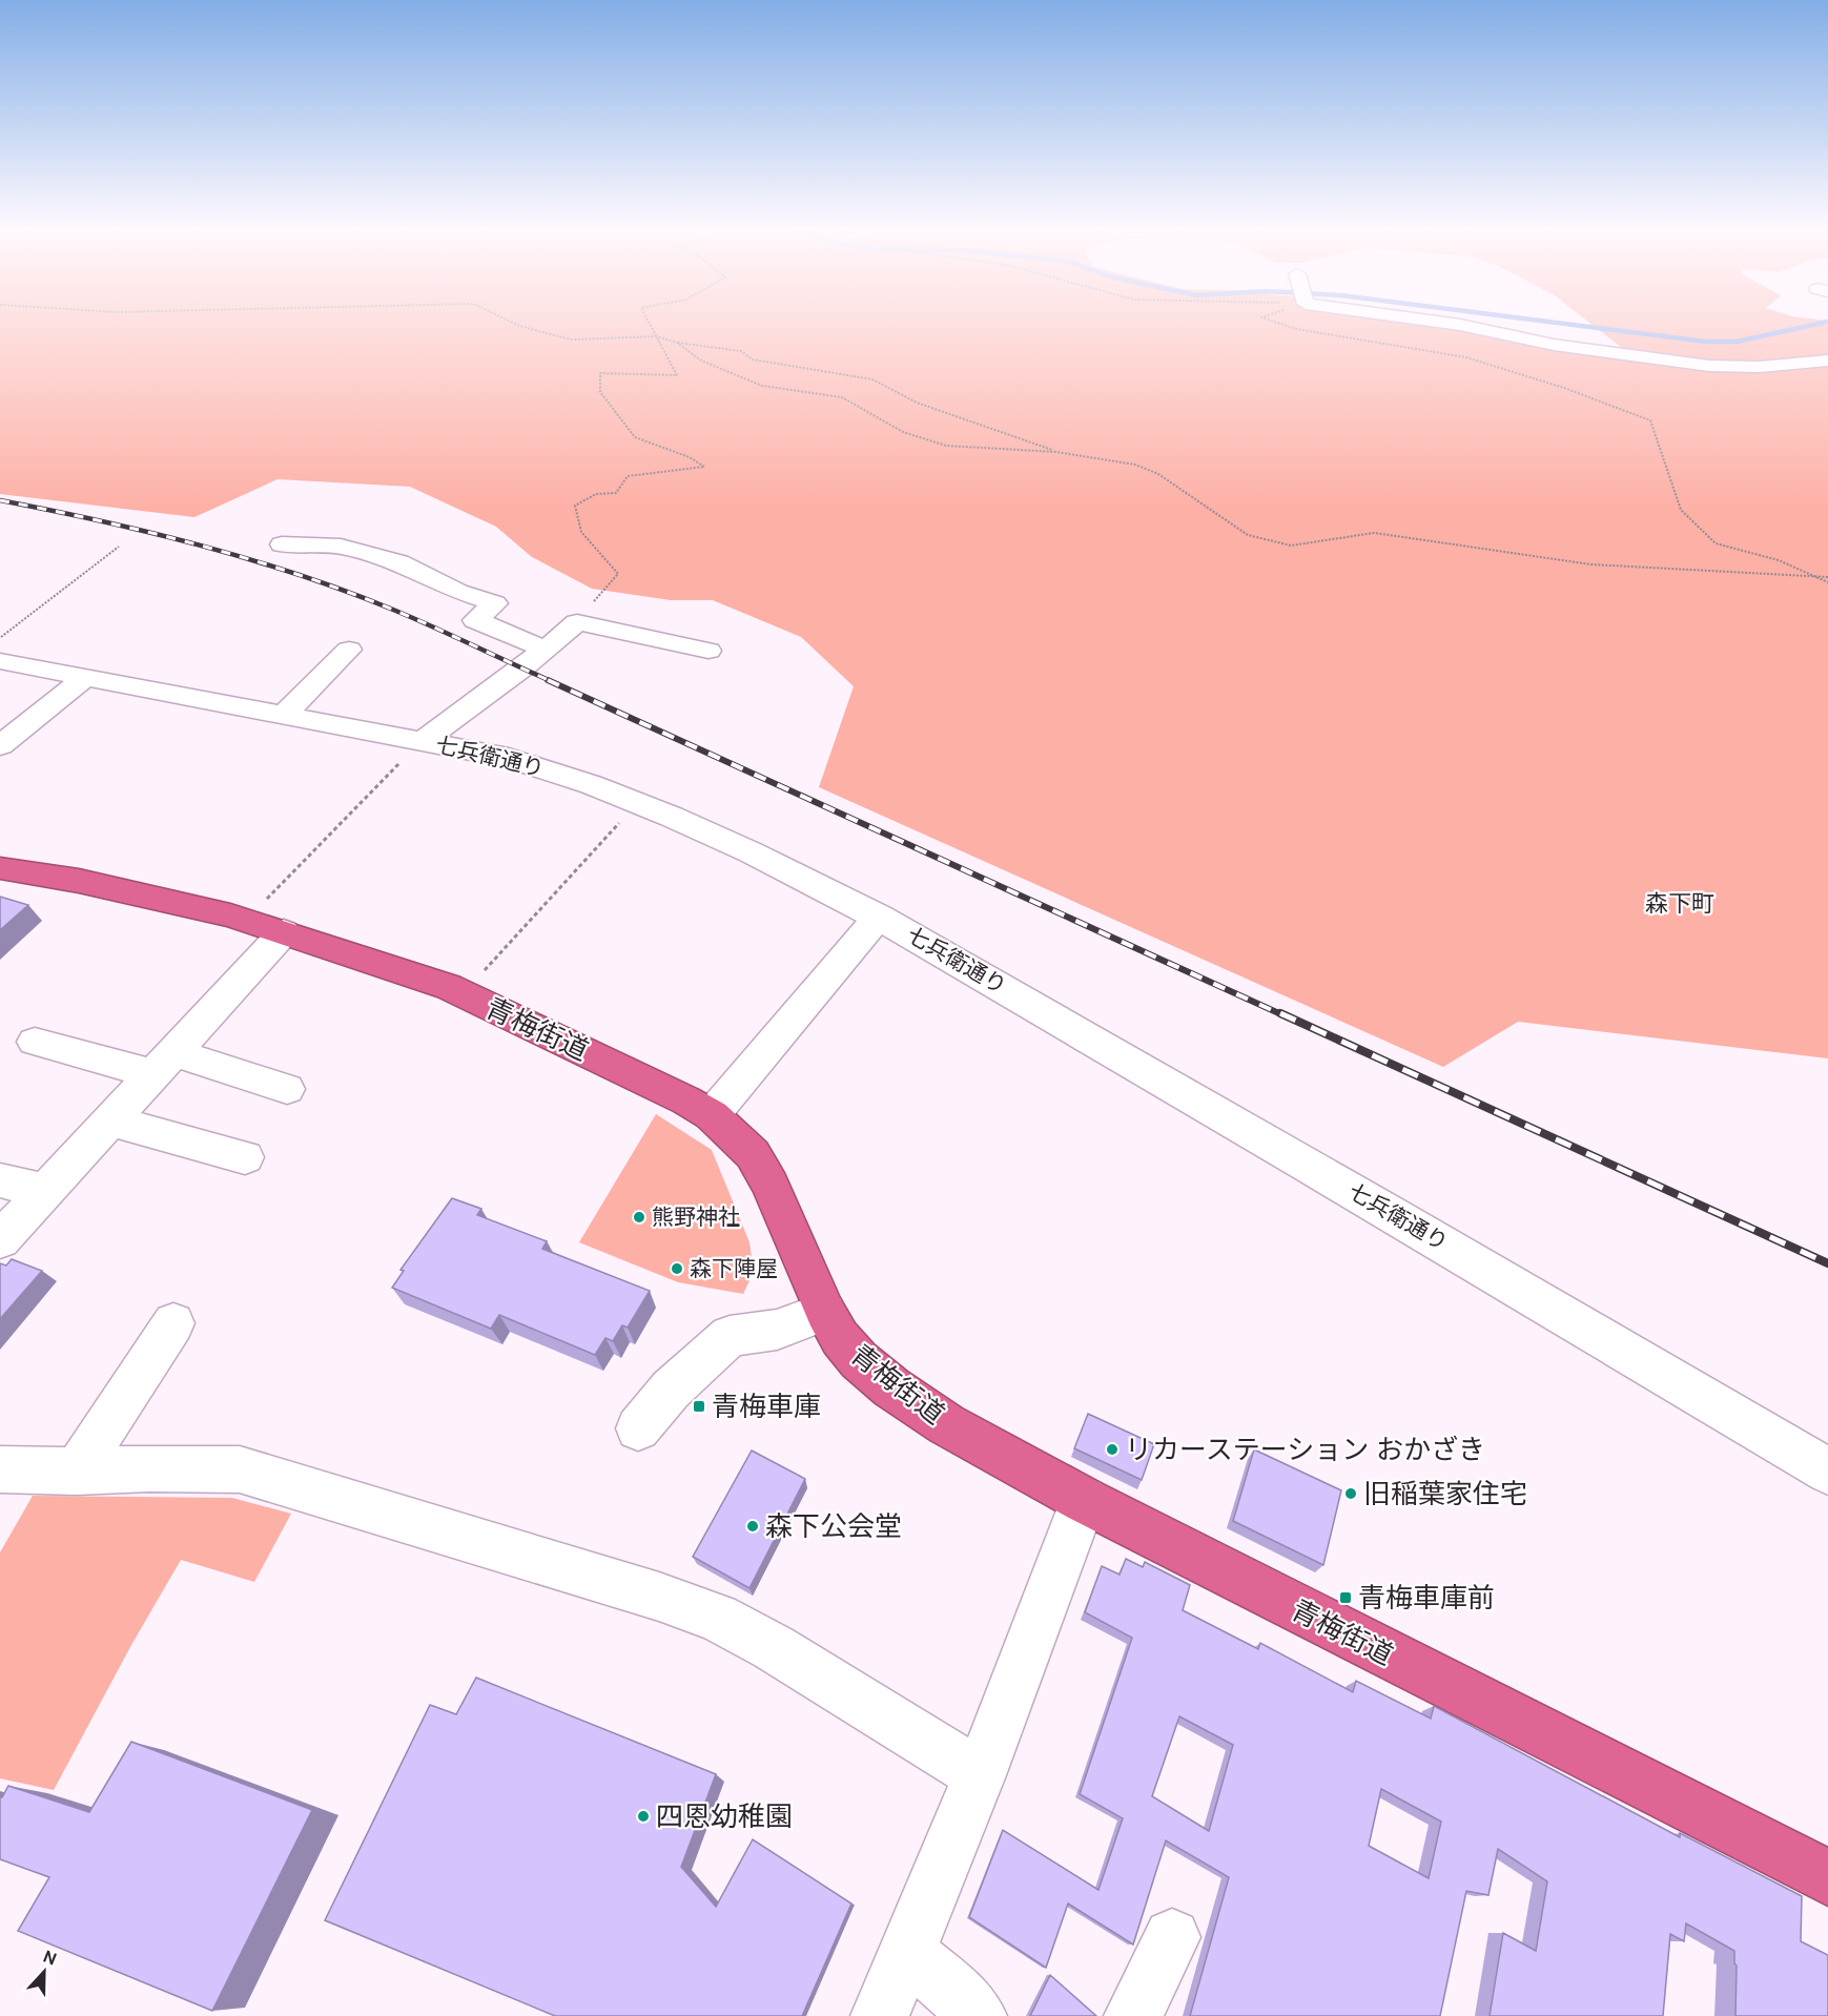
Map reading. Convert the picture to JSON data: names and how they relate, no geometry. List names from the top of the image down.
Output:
{
  "streets": {
    "highway": ["青梅街道"],
    "street": ["七兵衛通り"]
  },
  "districts": ["森下町"],
  "places": {
    "other": [
      "熊野神社",
      "森下陣屋",
      "リカーステーション おかざき",
      "旧稲葉家住宅",
      "森下公会堂",
      "四恩幼稚園"
    ],
    "transit": ["青梅車庫", "青梅車庫前"]
  },
  "north": "top"
}
